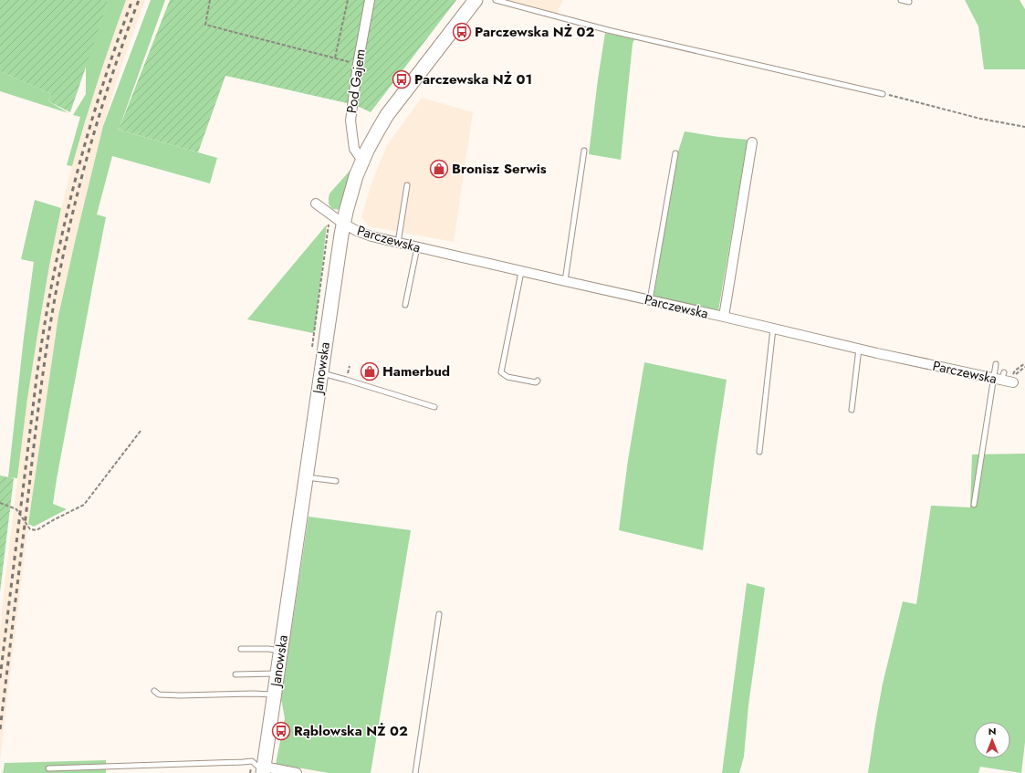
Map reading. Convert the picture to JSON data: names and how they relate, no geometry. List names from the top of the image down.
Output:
{
  "streets": {
    "street": ["Pod Gajem", "Parczewska", "Janowska"]
  },
  "crossings": [
    ["Pod Gajem", "Janowska"],
    ["Parczewska", "Janowska"]
  ],
  "places": {
    "bus stop": ["Parczewska NŻ 02", "Parczewska NŻ 01", "Rąblowska NŻ 02"],
    "shop": ["Bronisz Serwis", "Hamerbud"]
  },
  "north": "top"
}
